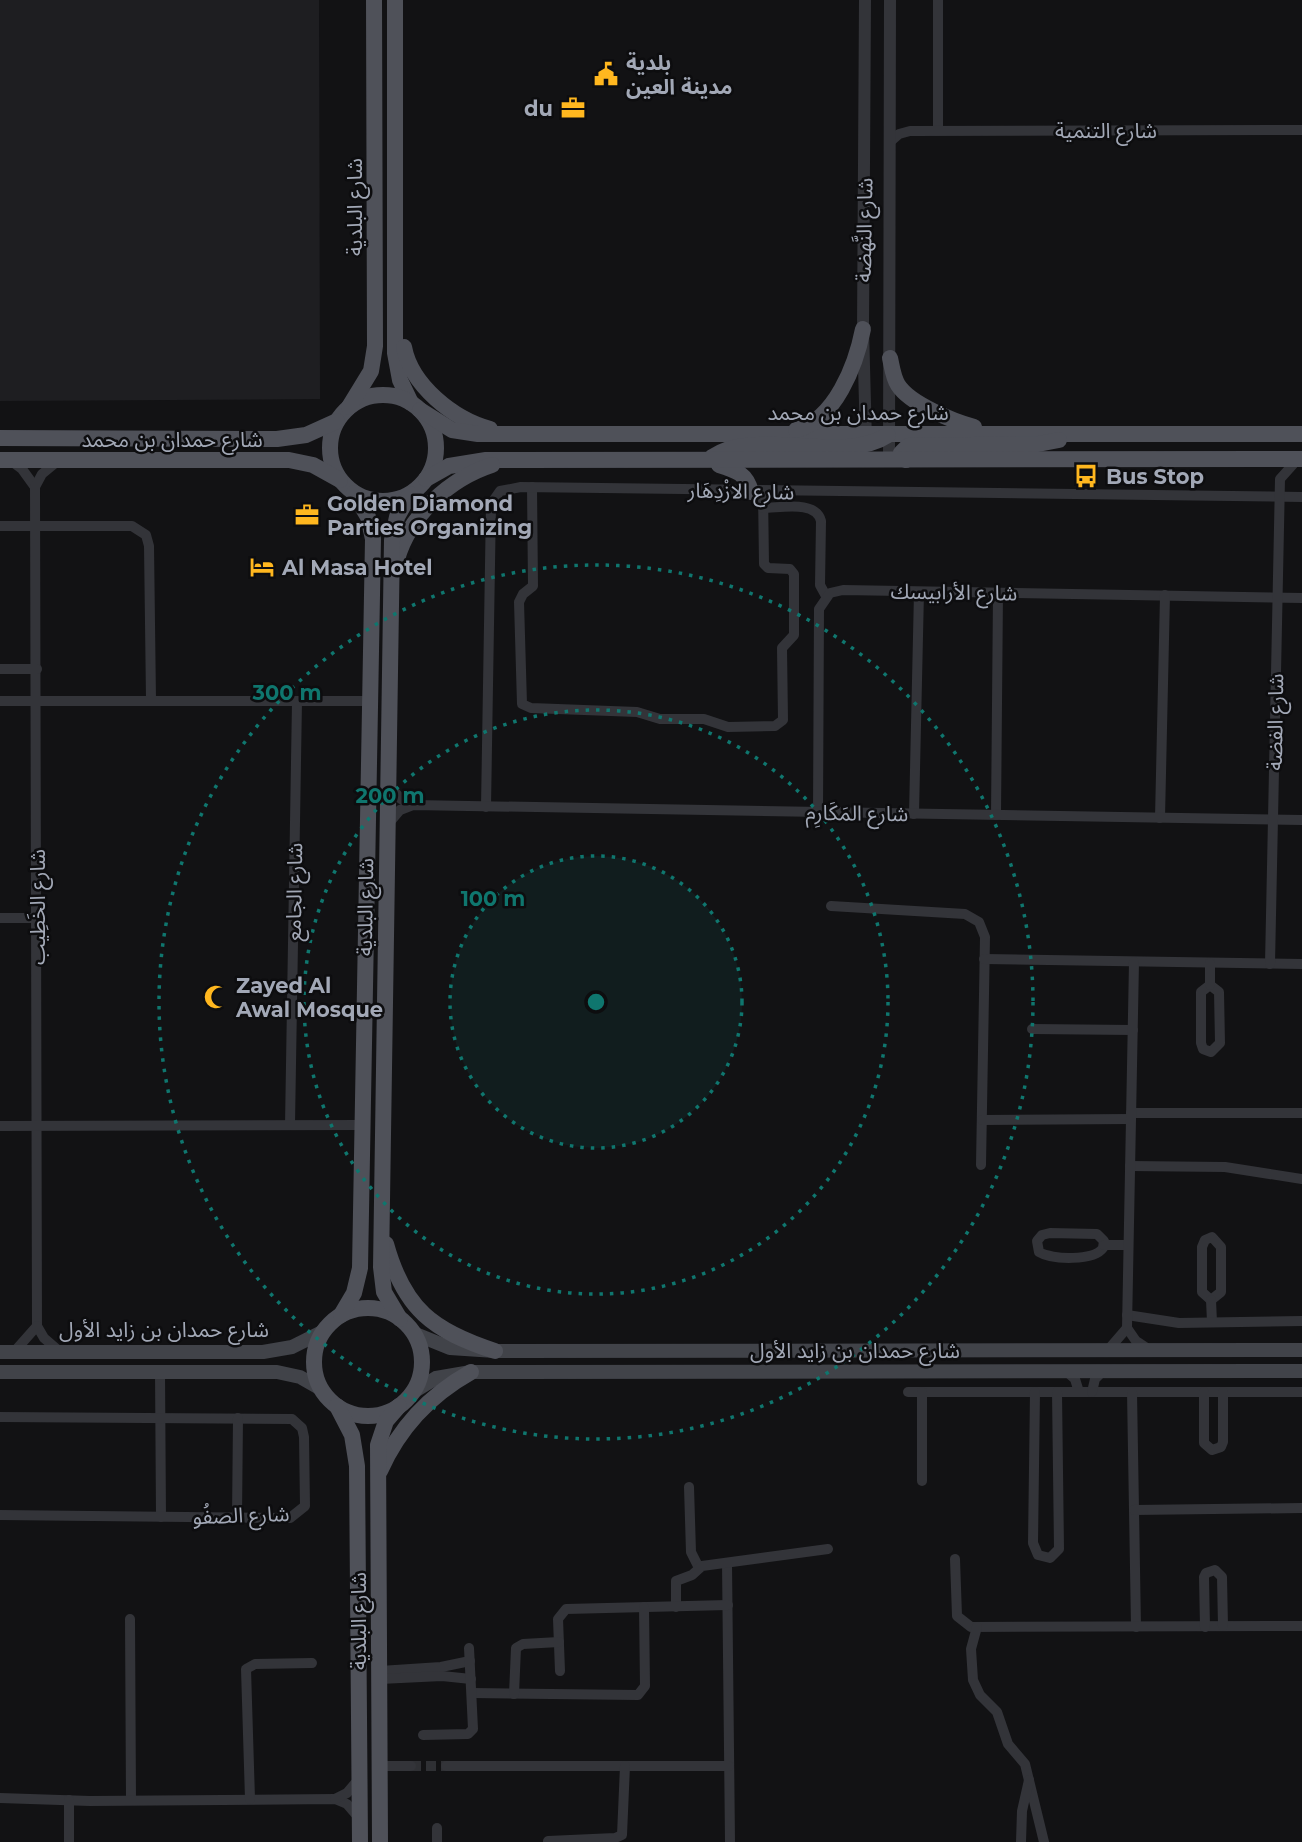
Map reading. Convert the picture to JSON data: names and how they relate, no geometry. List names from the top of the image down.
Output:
{
  "streets": {
    "main road": ["شارع البلدية", "شارع حمدان بن محمد", "شارع حمدان بن زايد الأول"],
    "street": [
      "شارع التنمية",
      "شارع النَّهضة",
      "شارع الازْدِهَار",
      "شارع الأرابيسك",
      "شارع الفضة",
      "شارع المَكَارِم",
      "شارع الجامع",
      "شارع الخَطِيب",
      "شارع الصفُو"
    ]
  },
  "crossings": [
    ["شارع التنمية", "شارع النَّهضة"],
    ["شارع البلدية", "شارع حمدان بن محمد"],
    ["شارع البلدية", "شارع حمدان بن زايد الأول"],
    ["شارع النَّهضة", "شارع حمدان بن محمد"],
    ["شارع الازْدِهَار", "شارع الفضة"],
    ["شارع الازْدِهَار", "شارع المَكَارِم"],
    ["شارع الأرابيسك", "شارع الفضة"],
    ["شارع الفضة", "شارع المَكَارِم"]
  ],
  "places": {
    "public building": ["بلدية مدينة العين"],
    "office": ["du", "Golden Diamond Parties Organizing"],
    "bus stop": ["Bus Stop"],
    "hotel": ["Al Masa Hotel"],
    "mosque": ["Zayed Al Awal Mosque"]
  },
  "rings": ["300 m", "200 m", "100 m"]
}
